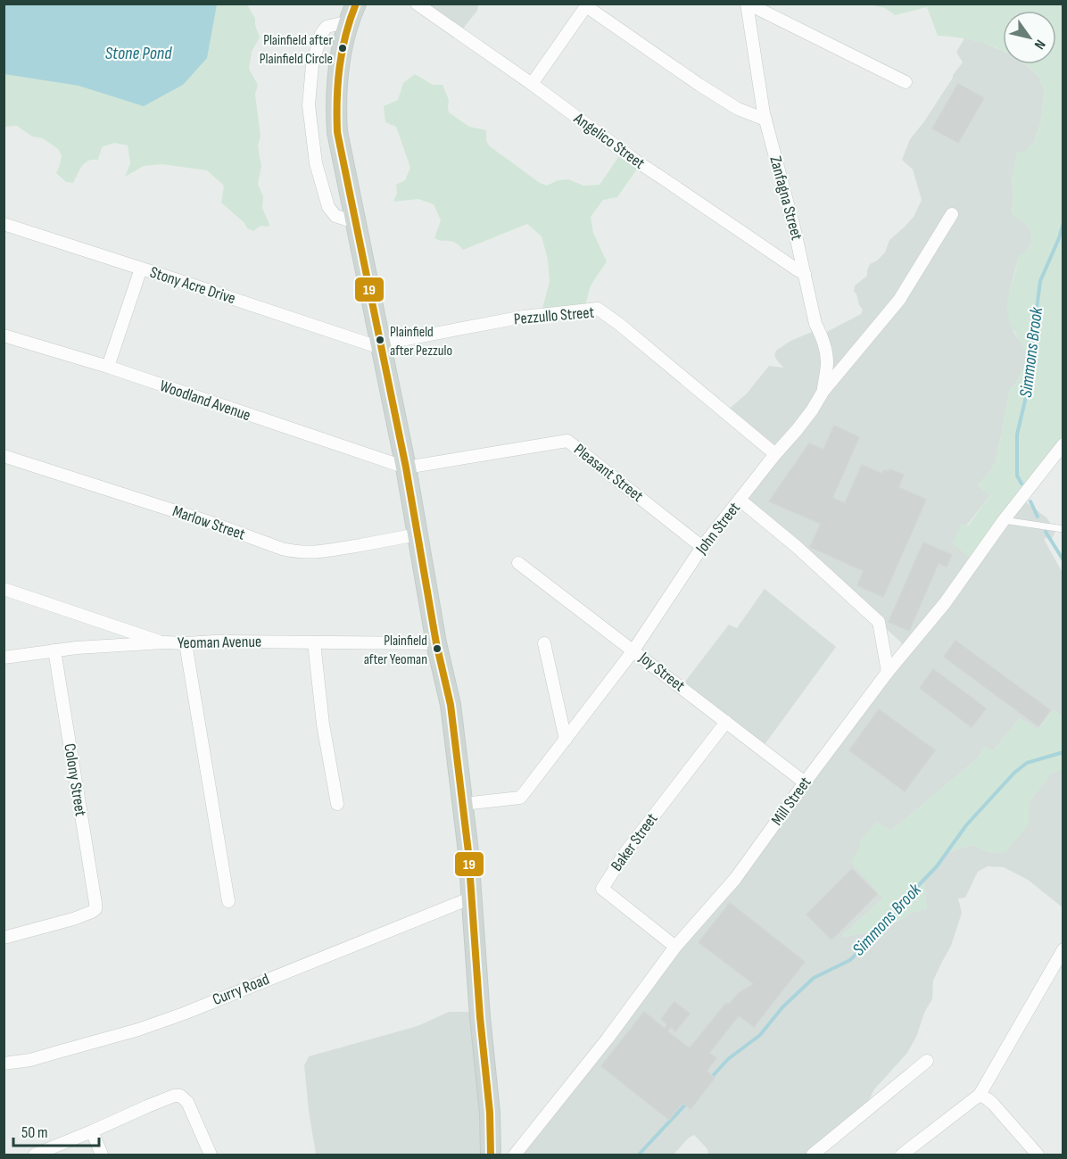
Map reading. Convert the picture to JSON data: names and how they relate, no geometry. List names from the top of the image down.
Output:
{
  "streets": {
    "street": [
      "Angelico Street",
      "Zanfagna Street",
      "Stony Acre Drive",
      "Pezzullo Street",
      "Woodland Avenue",
      "Pleasant Street",
      "Marlow Street",
      "John Street",
      "Yeoman Avenue",
      "Joy Street",
      "Colony Street",
      "Mill Street",
      "Baker Street",
      "Curry Road"
    ]
  },
  "crossings": [
    ["Angelico Street", "Zanfagna Street"],
    ["Zanfagna Street", "John Street"],
    ["Stony Acre Drive", "Pezzullo Street"],
    ["Pezzullo Street", "John Street"],
    ["Woodland Avenue", "Pleasant Street"],
    ["Pleasant Street", "John Street"],
    ["John Street", "Joy Street"],
    ["Yeoman Avenue", "Colony Street"],
    ["Joy Street", "Mill Street"],
    ["Joy Street", "Baker Street"],
    ["Mill Street", "Baker Street"]
  ],
  "water": ["Stone Pond", "Simmons Brook"],
  "places": ["Plainfield after Plainfield Circle", "Plainfield after Pezzulo", "Plainfield after Yeoman"],
  "lines": ["transit line 19"],
  "scale_bar": "50 m",
  "north": "bottom right"
}
